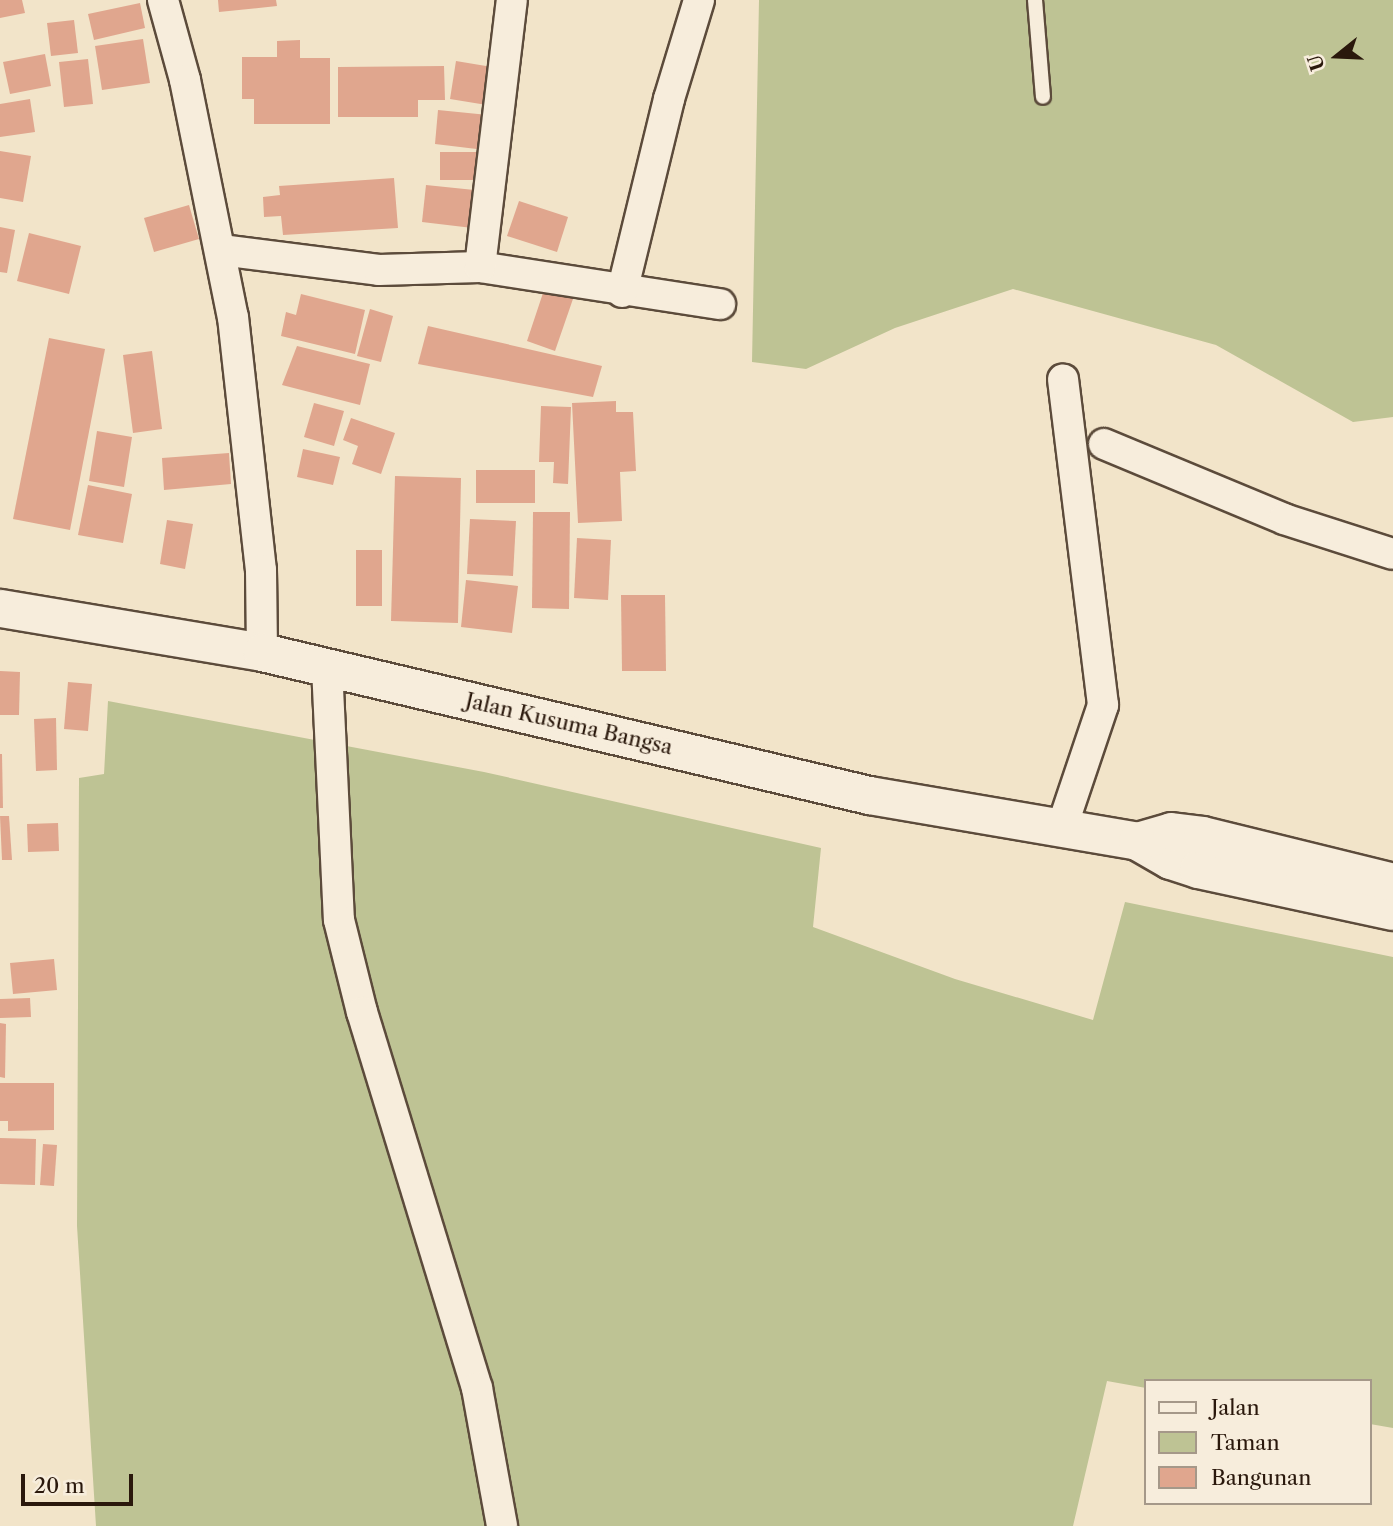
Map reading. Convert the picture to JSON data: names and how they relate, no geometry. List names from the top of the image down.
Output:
{
  "streets": {
    "street": ["Jalan Kusuma Bangsa"]
  },
  "legend": ["Jalan", "Taman", "Bangunan"],
  "scale_bar": "20 m",
  "north": "left"
}
